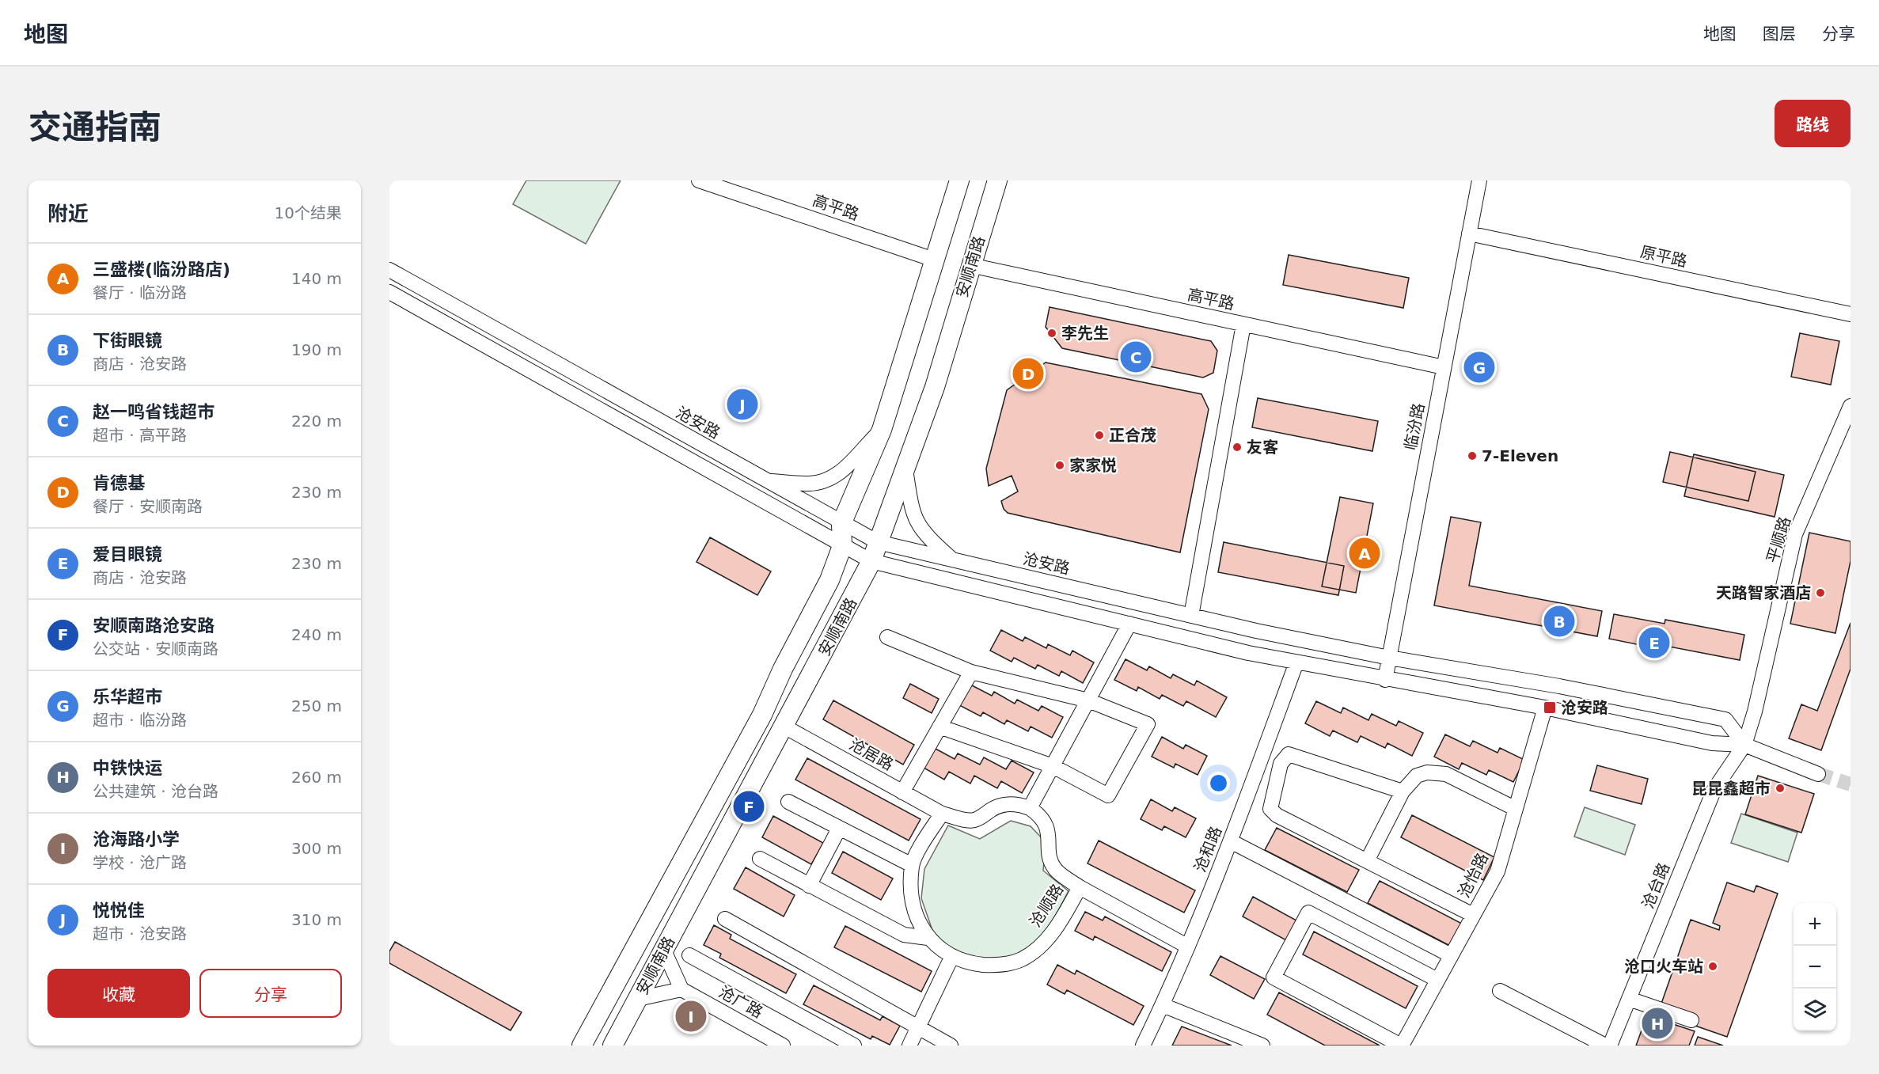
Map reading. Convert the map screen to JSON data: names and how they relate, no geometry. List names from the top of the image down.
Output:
{
  "streets": {
    "main road": ["安顺南路"],
    "street": [
      "高平路",
      "原平路",
      "沧安路",
      "临汾路",
      "平顺路",
      "沧居路",
      "沧和路",
      "沧怡路",
      "沧台路",
      "沧顺路",
      "沧广路"
    ]
  },
  "crossings": [
    ["高平路", "安顺南路"],
    ["高平路", "临汾路"],
    ["原平路", "临汾路"],
    ["安顺南路", "沧安路"],
    ["安顺南路", "沧居路"],
    ["沧安路", "临汾路"],
    ["沧安路", "平顺路"],
    ["沧安路", "沧台路"],
    ["平顺路", "沧台路"],
    ["沧居路", "沧顺路"]
  ],
  "places": {
    "other": [
      "李先生",
      "正合茂",
      "友客",
      "7-Eleven",
      "家家悦",
      "天路智家酒店",
      "昆昆鑫超市",
      "沧口火车站"
    ],
    "transit": ["沧安路"]
  },
  "page": {
    "header": "地图",
    "nav": ["地图", "图层", "分享"],
    "title": "交通指南",
    "buttons": [
      "路线",
      ["收藏", "分享"]
    ],
    "heading": ["附近", "10个结果"],
    "list": [
      {
        "mark": "A",
        "name": "三盛楼(临汾路店)",
        "note": "餐厅 · 临汾路",
        "value": "140 m"
      },
      {
        "mark": "B",
        "name": "下街眼镜",
        "note": "商店 · 沧安路",
        "value": "190 m"
      },
      {
        "mark": "C",
        "name": "赵一鸣省钱超市",
        "note": "超市 · 高平路",
        "value": "220 m"
      },
      {
        "mark": "D",
        "name": "肯德基",
        "note": "餐厅 · 安顺南路",
        "value": "230 m"
      },
      {
        "mark": "E",
        "name": "爱目眼镜",
        "note": "商店 · 沧安路",
        "value": "230 m"
      },
      {
        "mark": "F",
        "name": "安顺南路沧安路",
        "note": "公交站 · 安顺南路",
        "value": "240 m"
      },
      {
        "mark": "G",
        "name": "乐华超市",
        "note": "超市 · 临汾路",
        "value": "250 m"
      },
      {
        "mark": "H",
        "name": "中铁快运",
        "note": "公共建筑 · 沧台路",
        "value": "260 m"
      },
      {
        "mark": "I",
        "name": "沧海路小学",
        "note": "学校 · 沧广路",
        "value": "300 m"
      },
      {
        "mark": "J",
        "name": "悦悦佳",
        "note": "超市 · 沧安路",
        "value": "310 m"
      }
    ],
    "pins": [
      "C",
      "G",
      "D",
      "J",
      "A",
      "B",
      "E",
      "F",
      "I",
      "H"
    ],
    "map_buttons": ["+", "−"]
  }
}
